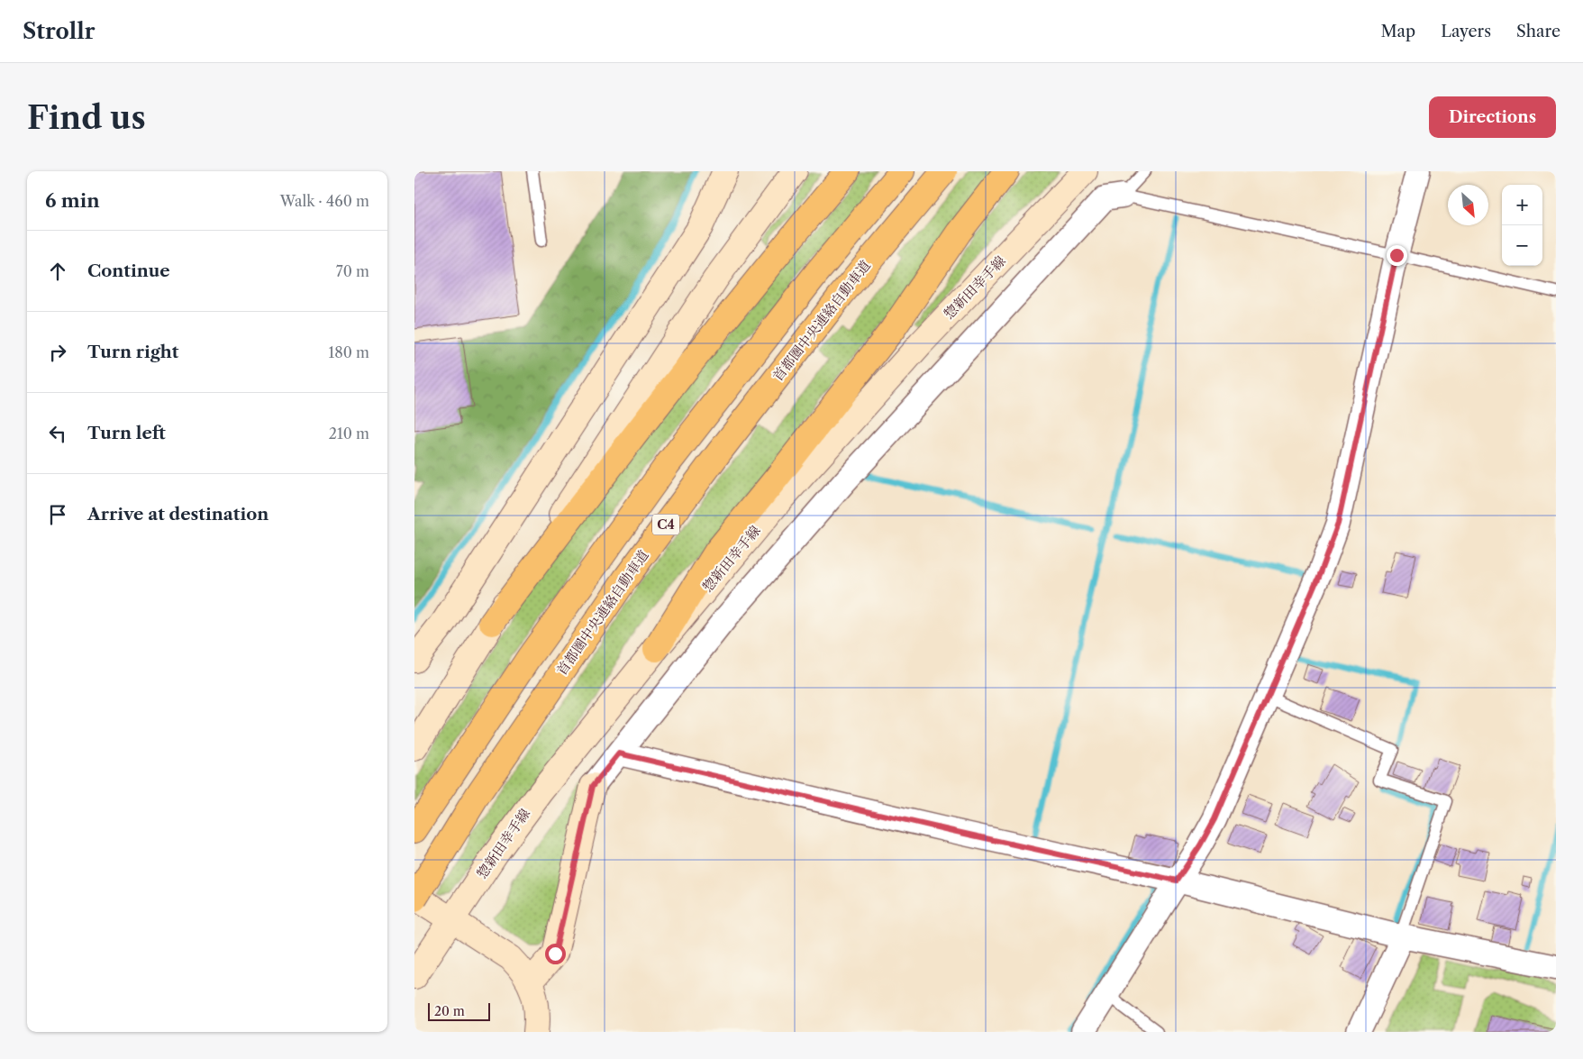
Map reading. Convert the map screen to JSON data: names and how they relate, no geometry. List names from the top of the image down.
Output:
{
  "streets": {
    "highway": ["首都圏中央連絡自動車道", "C4"],
    "main road": ["惣新田幸手線"]
  },
  "scale_bar": "20 m",
  "north": "bottom right",
  "page": {
    "header": "Strollr",
    "nav": ["Map", "Layers", "Share"],
    "buttons": "Directions",
    "title": "Find us",
    "heading": ["6 min", "Walk · 460 m"],
    "map_buttons": ["+", "−"],
    "list": [
      ["Continue", "70 m"],
      ["Turn right", "180 m"],
      ["Turn left", "210 m"],
      "Arrive at destination"
    ],
    "scale": "20 m"
  }
}
